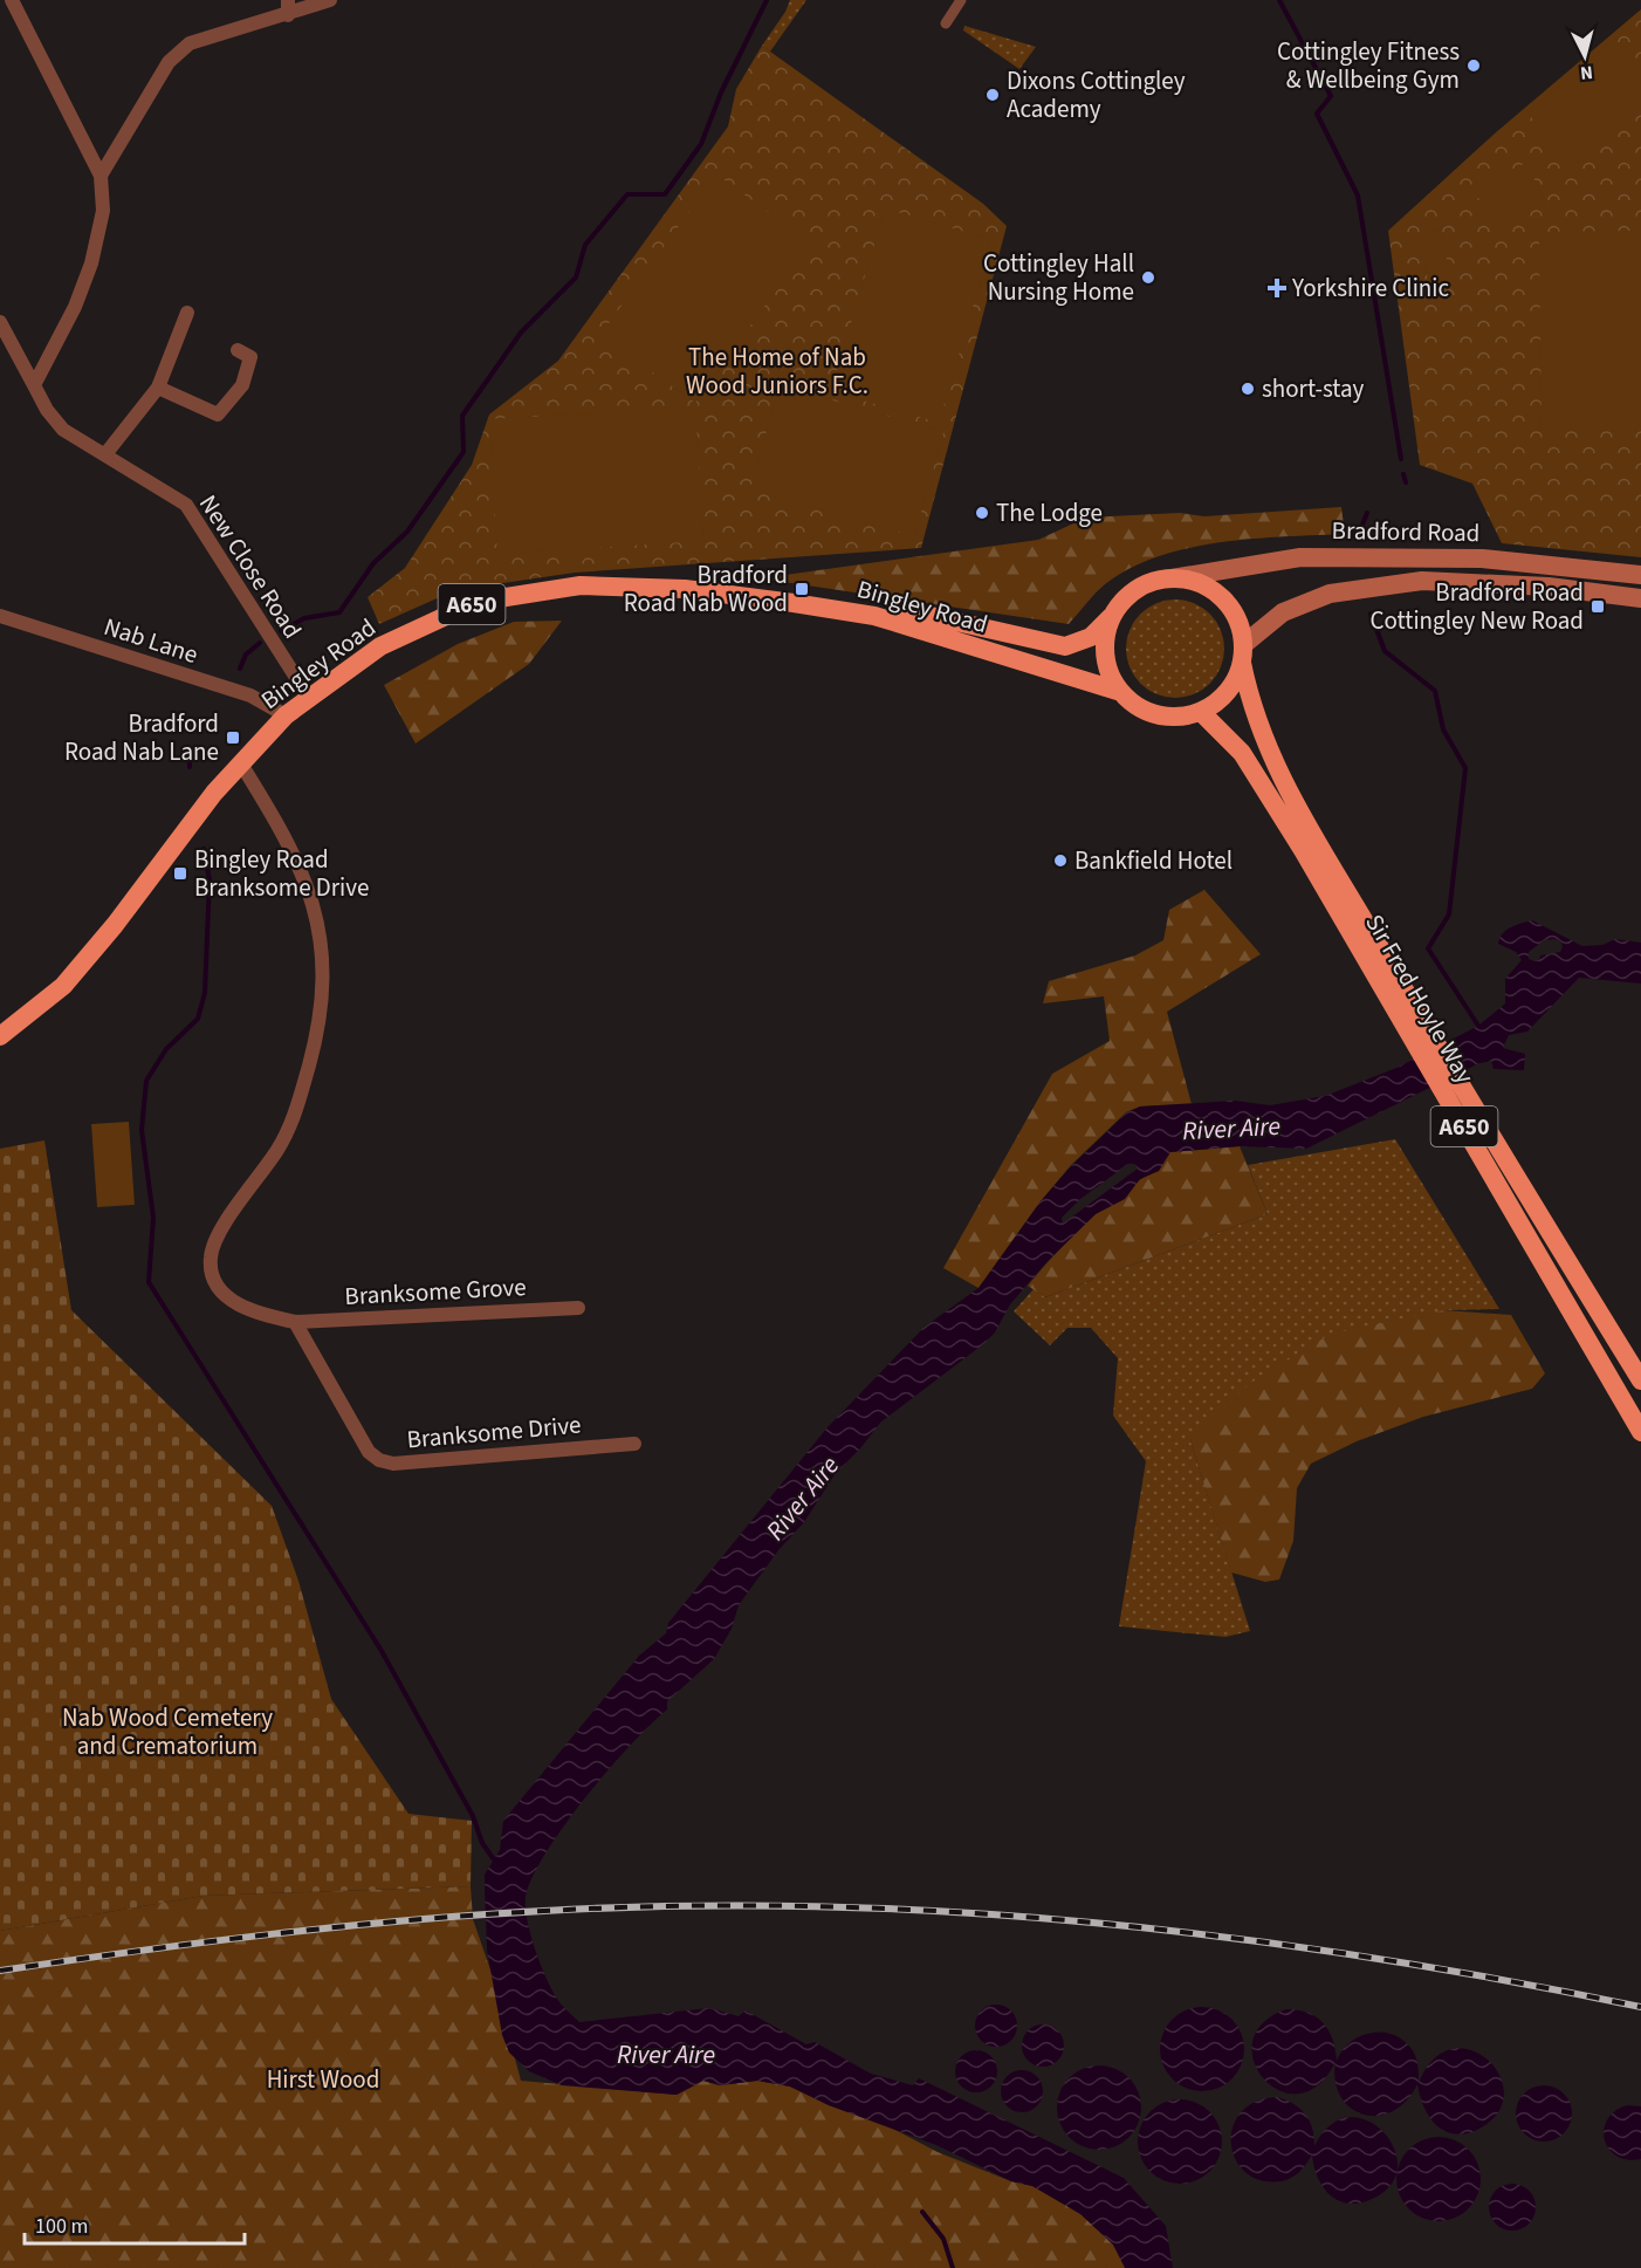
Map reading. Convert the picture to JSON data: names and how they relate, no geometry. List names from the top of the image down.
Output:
{
  "streets": {
    "highway": ["A650", "Bingley Road", "Sir Fred Hoyle Way"],
    "main road": ["Bradford Road"],
    "street": [
      "New Close Road",
      "Nab Lane",
      "Branksome Grove",
      "Branksome Drive"
    ]
  },
  "crossings": [
    ["Bradford Road", "A650"],
    ["Bradford Road", "Bingley Road"],
    ["Bradford Road", "Sir Fred Hoyle Way"],
    ["New Close Road", "Bingley Road"],
    ["A650", "Bingley Road"],
    ["A650", "Sir Fred Hoyle Way"],
    ["Bingley Road", "Nab Lane"],
    ["Bingley Road", "Sir Fred Hoyle Way"],
    ["Branksome Grove", "Branksome Drive"]
  ],
  "water": ["River Aire"],
  "parks": ["The Home of Nab Wood Juniors F.C.", "Nab Wood Cemetery and Crematorium", "Hirst Wood"],
  "places": {
    "other": [
      "Cottingley Fitness & Wellbeing Gym",
      "Dixons Cottingley Academy",
      "Cottingley Hall Nursing Home",
      "short-stay",
      "The Lodge",
      "Bankfield Hotel"
    ],
    "health": ["Yorkshire Clinic"],
    "transit": [
      "Bradford Road Nab Wood",
      "Bradford Road Cottingley New Road",
      "Bradford Road Nab Lane",
      "Bingley Road Branksome Drive"
    ]
  },
  "scale_bar": "100 m",
  "north": "bottom"
}
